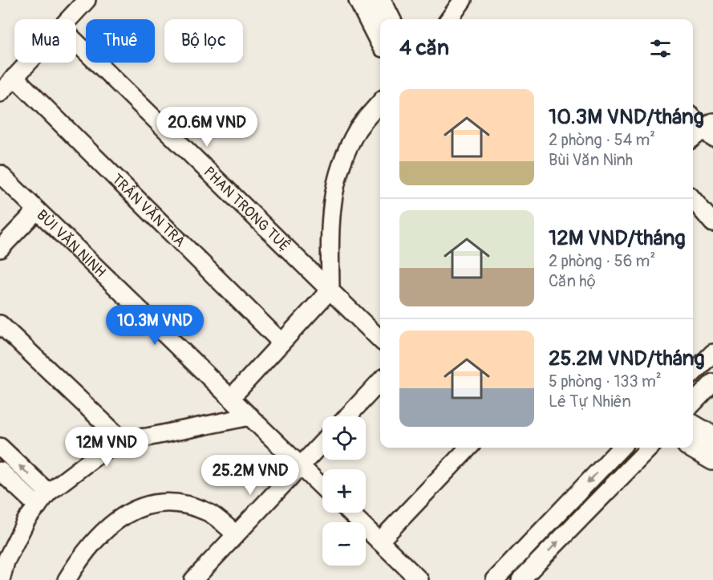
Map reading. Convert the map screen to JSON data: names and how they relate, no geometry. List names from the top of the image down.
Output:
{
  "streets": {
    "street": ["PHAN TRỌNG TUỆ", "TRẦN VĂN TRÀ", "BÙI VĂN NINH"]
  },
  "page": {
    "chip": ["Mua", "Thuê", "Bộ lọc"],
    "heading": "4 căn",
    "list": [
      {
        "name": "10.3M VND/tháng",
        "note": "2 phòng · 54 m² · Bùi Văn Ninh"
      },
      {
        "name": "12M VND/tháng",
        "note": "2 phòng · 56 m² · Căn hộ"
      },
      {
        "name": "25.2M VND/tháng",
        "note": "5 phòng · 133 m² · Lê Tự Nhiên"
      }
    ],
    "price": [
      "20.6M VND",
      "10.3M VND",
      "12M VND",
      "25.2M VND"
    ],
    "map_buttons": ["+", "−"]
  }
}
